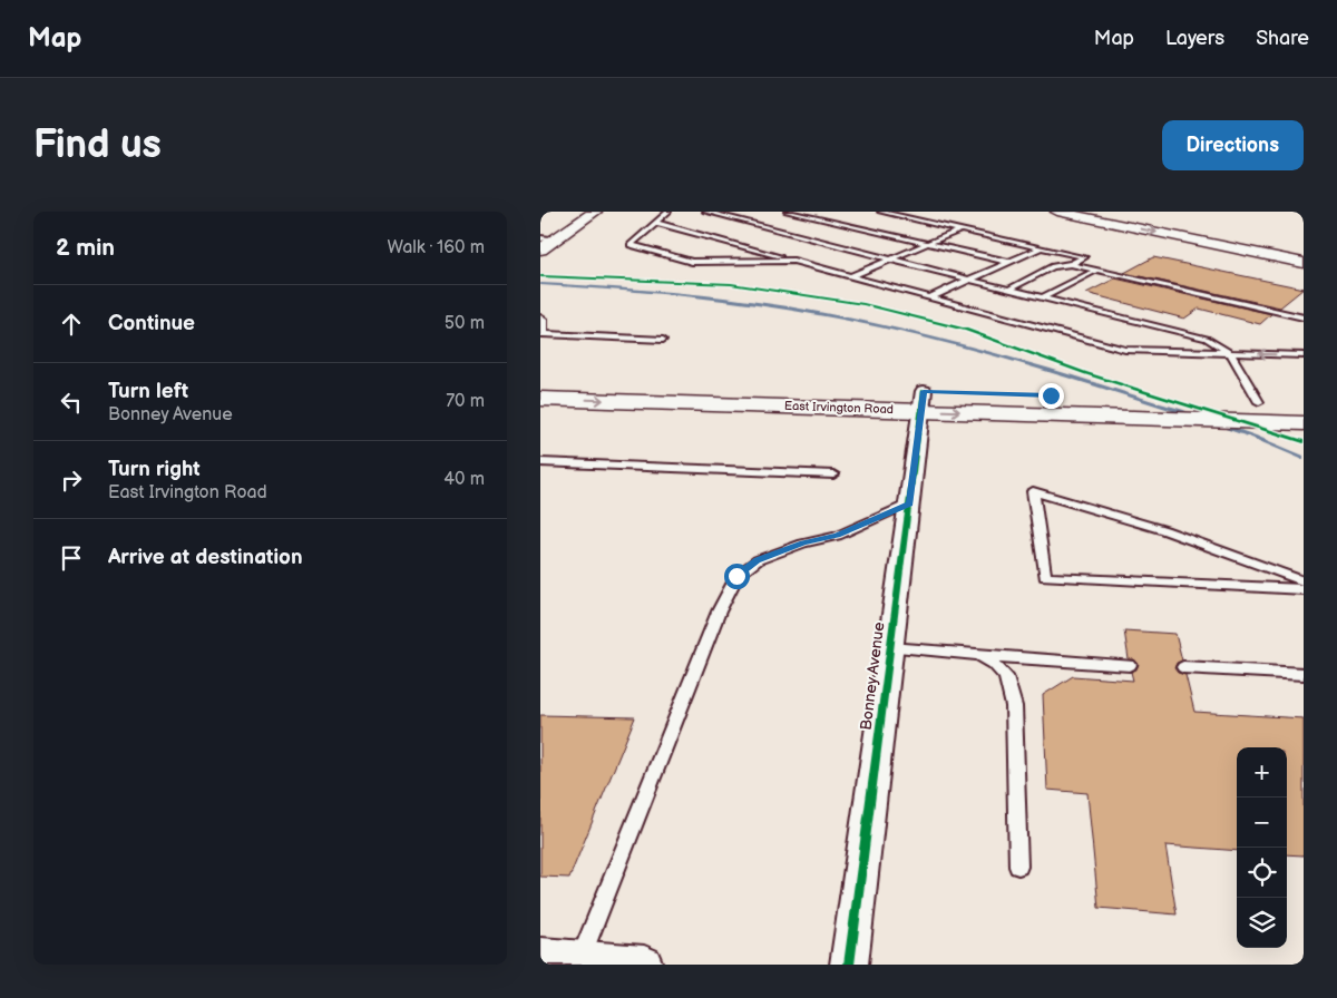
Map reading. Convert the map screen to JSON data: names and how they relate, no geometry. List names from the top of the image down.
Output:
{
  "streets": {
    "main road": ["East Irvington Road"],
    "street": ["Bonney Avenue"]
  },
  "crossings": [
    ["East Irvington Road", "Bonney Avenue"]
  ],
  "page": {
    "header": "Map",
    "nav": ["Map", "Layers", "Share"],
    "buttons": "Directions",
    "title": "Find us",
    "heading": ["2 min", "Walk · 160 m"],
    "list": [
      ["Continue", "50 m"],
      ["Turn left", "Bonney Avenue", "70 m"],
      ["Turn right", "East Irvington Road", "40 m"],
      "Arrive at destination"
    ],
    "map_buttons": ["+", "−"]
  }
}
